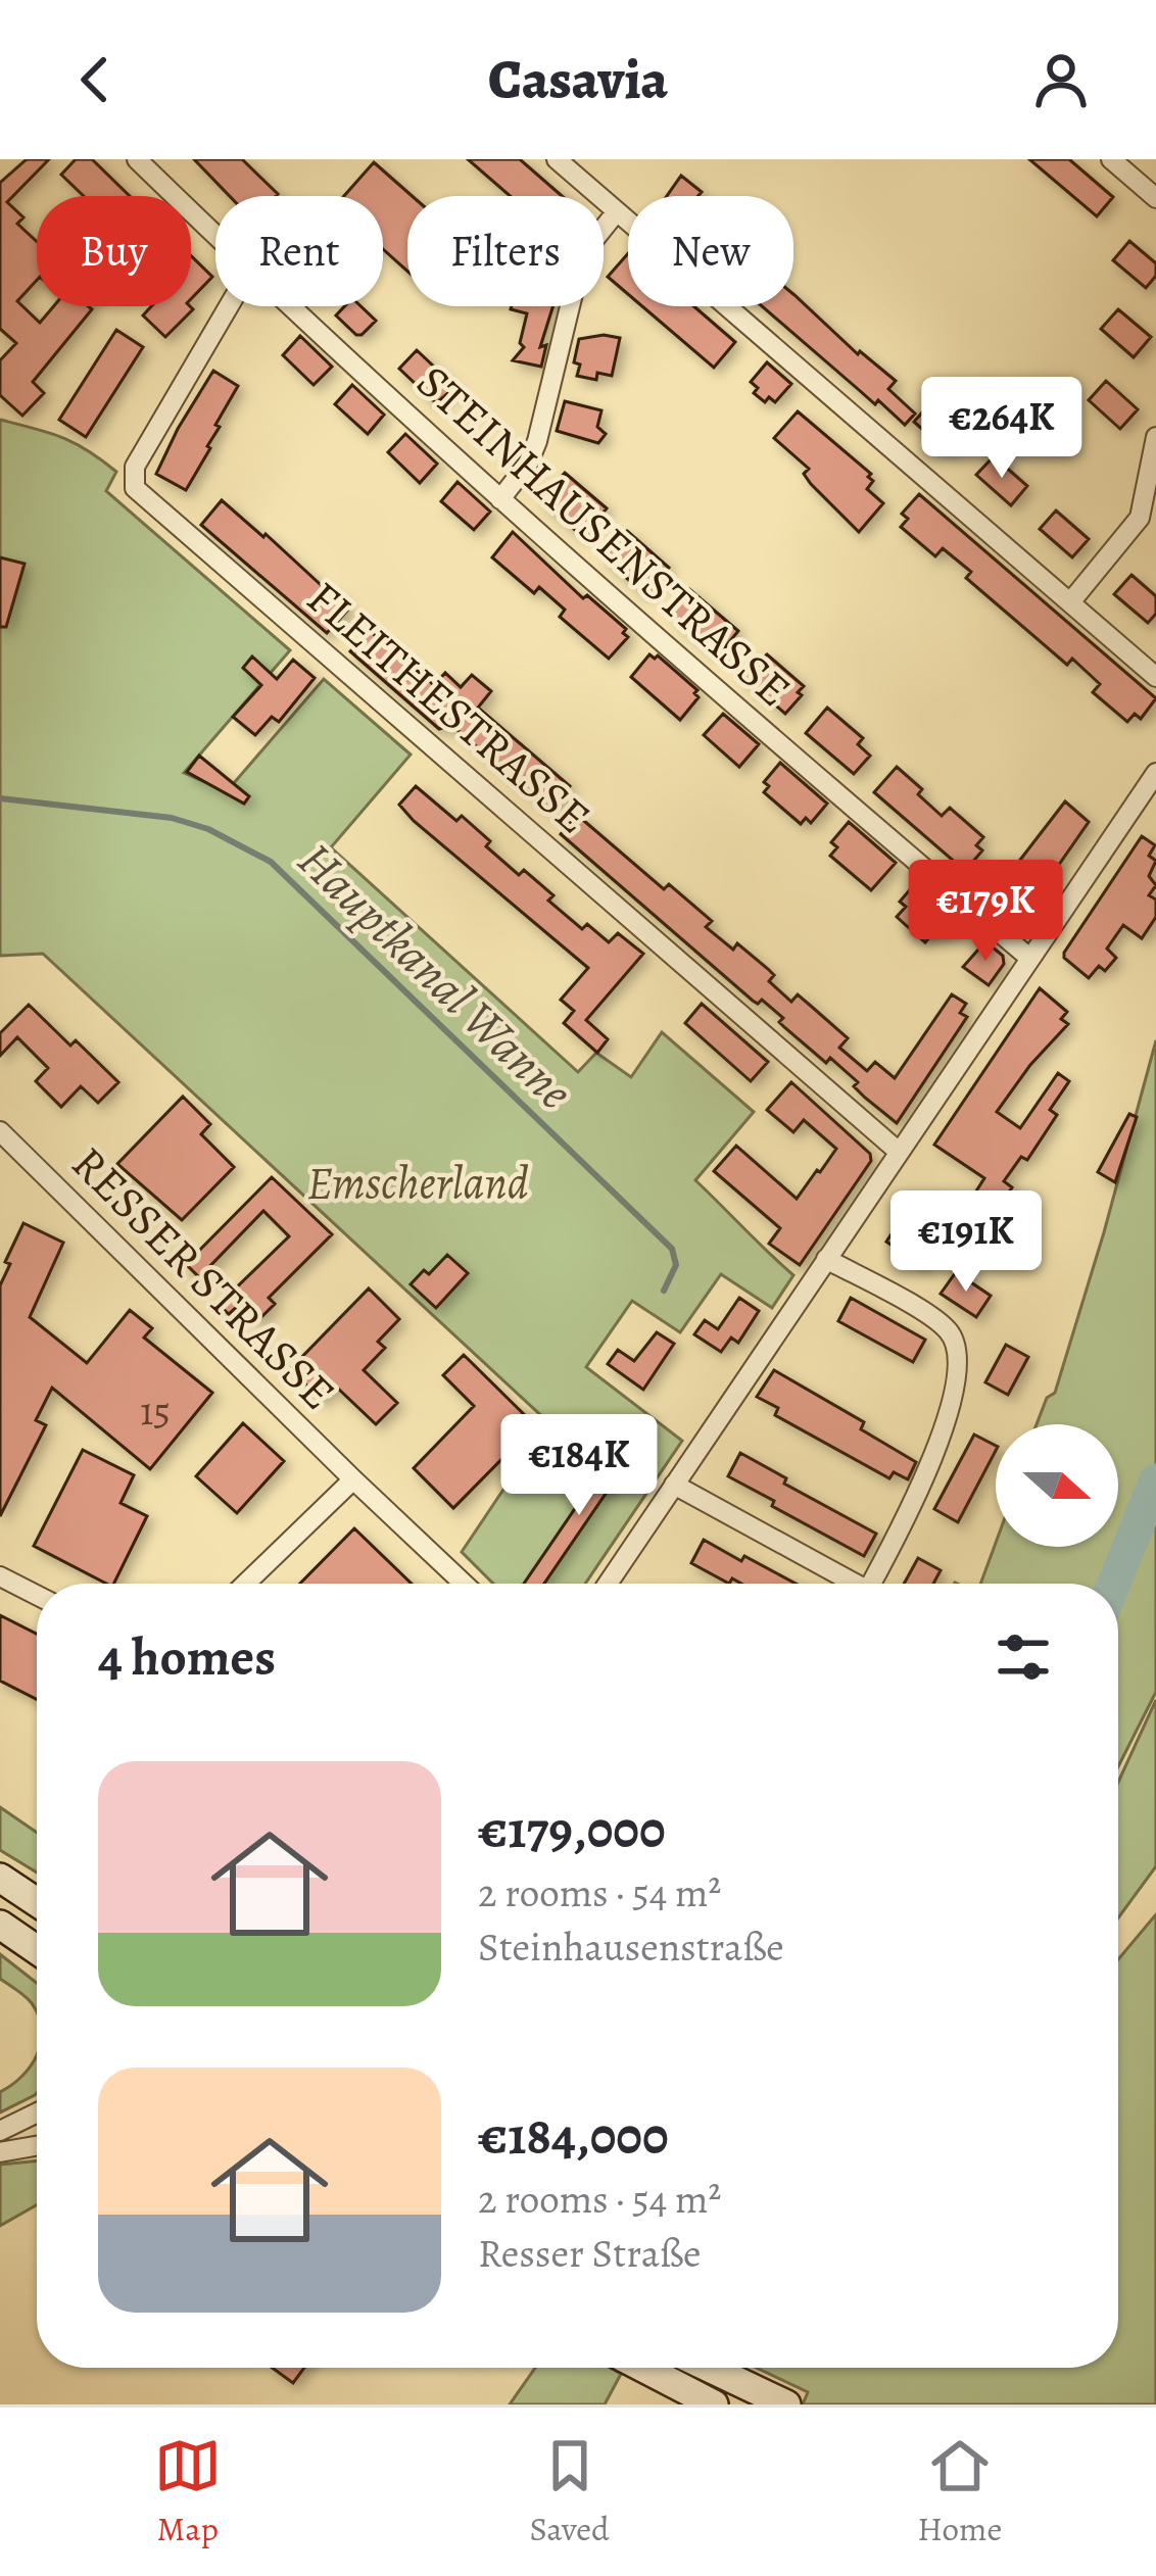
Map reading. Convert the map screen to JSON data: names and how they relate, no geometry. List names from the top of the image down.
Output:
{
  "streets": {
    "street": ["STEINHAUSENSTRASSE", "FLEITHESTRASSE", "RESSER STRASSE"]
  },
  "water": ["Hauptkanal Wanne"],
  "parks": ["Emscherland"],
  "house_numbers": ["15"],
  "north": "right",
  "page": {
    "header": "Casavia",
    "chip": [
      "Buy",
      "Rent",
      "Filters",
      "New"
    ],
    "price": [
      "€264K",
      "€179K",
      "€191K",
      "€184K"
    ],
    "heading": "4 homes",
    "list": [
      {
        "name": "€179,000",
        "note": "2 rooms · 54 m² · Steinhausenstraße"
      },
      {
        "name": "€184,000",
        "note": "2 rooms · 54 m² · Resser Straße"
      }
    ],
    "tabs": ["Map", "Saved", "Home"]
  }
}
